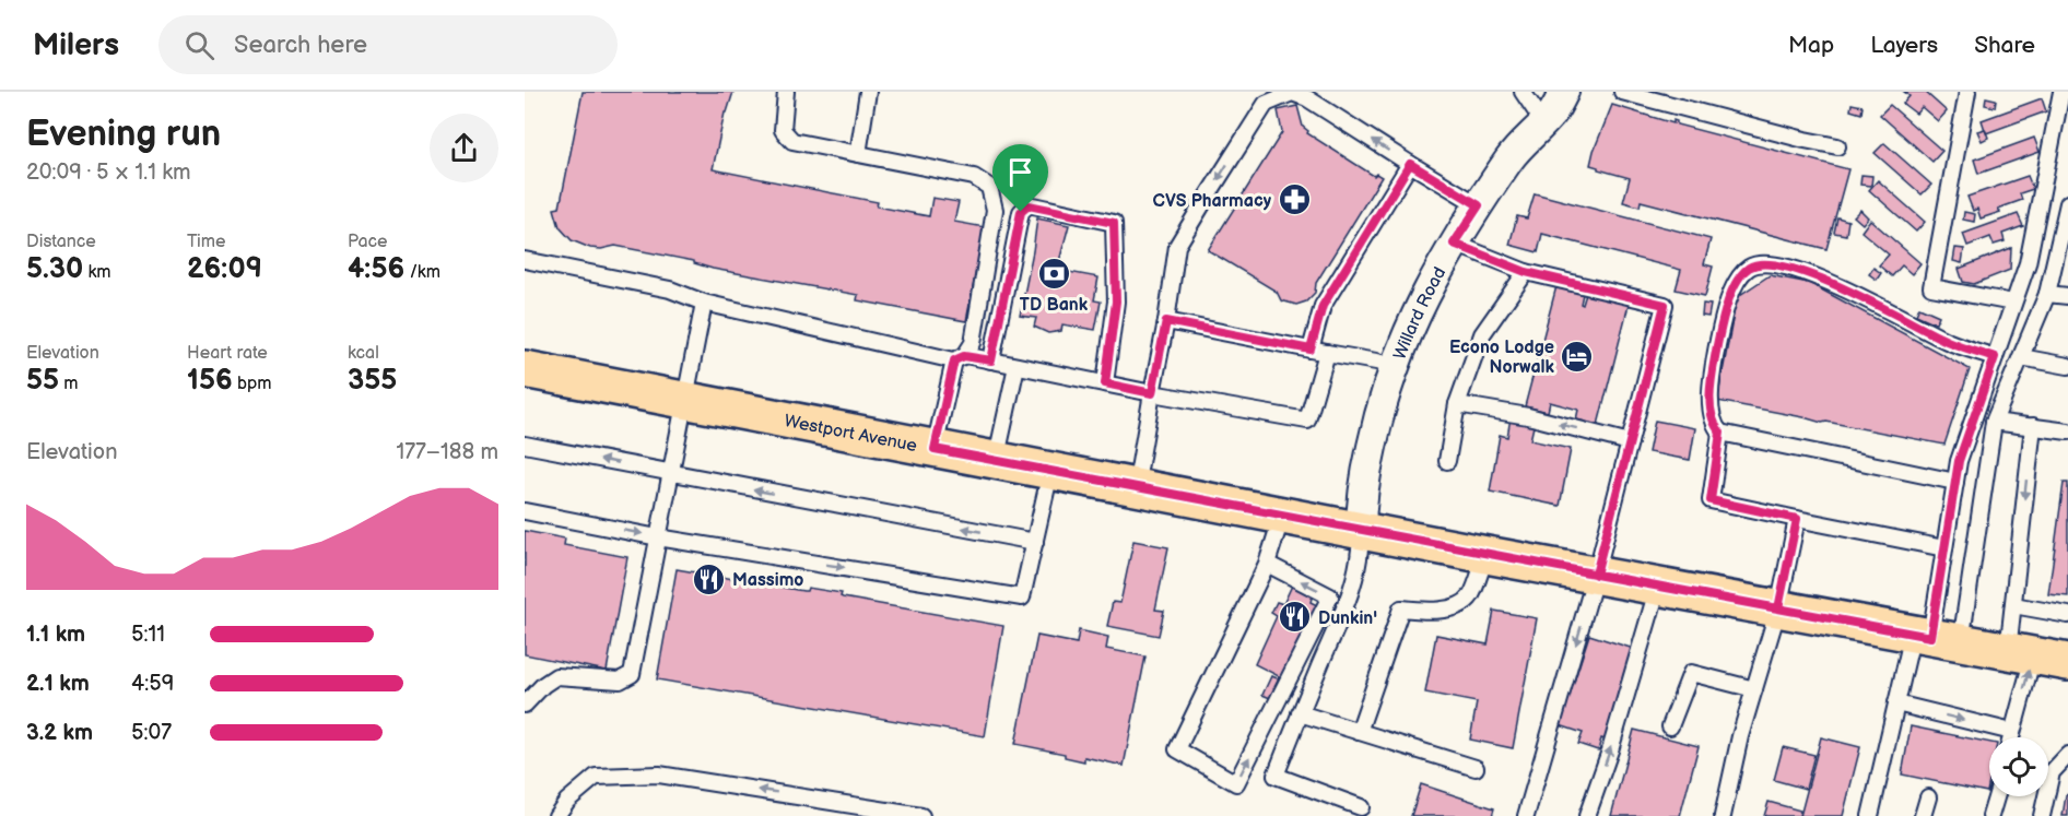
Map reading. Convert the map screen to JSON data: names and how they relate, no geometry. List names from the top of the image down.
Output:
{
  "streets": {
    "main road": ["Westport Avenue"],
    "street": ["Willard Road"]
  },
  "crossings": [
    ["Willard Road", "Westport Avenue"]
  ],
  "places": {
    "pharmacy": ["CVS Pharmacy"],
    "bank": ["TD Bank"],
    "hotel": ["Econo Lodge Norwalk"],
    "restaurant": ["Massimo", "Dunkin'"]
  },
  "page": {
    "header": "Milers",
    "search": "Search here",
    "nav": ["Map", "Layers", "Share"],
    "heading": ["Evening run", "20:09 · 5 × 1.1 km"],
    "stats": [
      ["Distance", "5.30 km"],
      ["Time", "26:09"],
      ["Pace", "4:56 /km"],
      ["Elevation", "55 m"],
      ["Heart rate", "156 bpm"],
      ["kcal", "355"]
    ],
    "chart": ["Elevation", "177–188 m"],
    "list": [
      {
        "name": "1.1 km",
        "note": "5:11"
      },
      {
        "name": "2.1 km",
        "note": "4:59"
      },
      {
        "name": "3.2 km",
        "note": "5:07"
      }
    ]
  }
}
